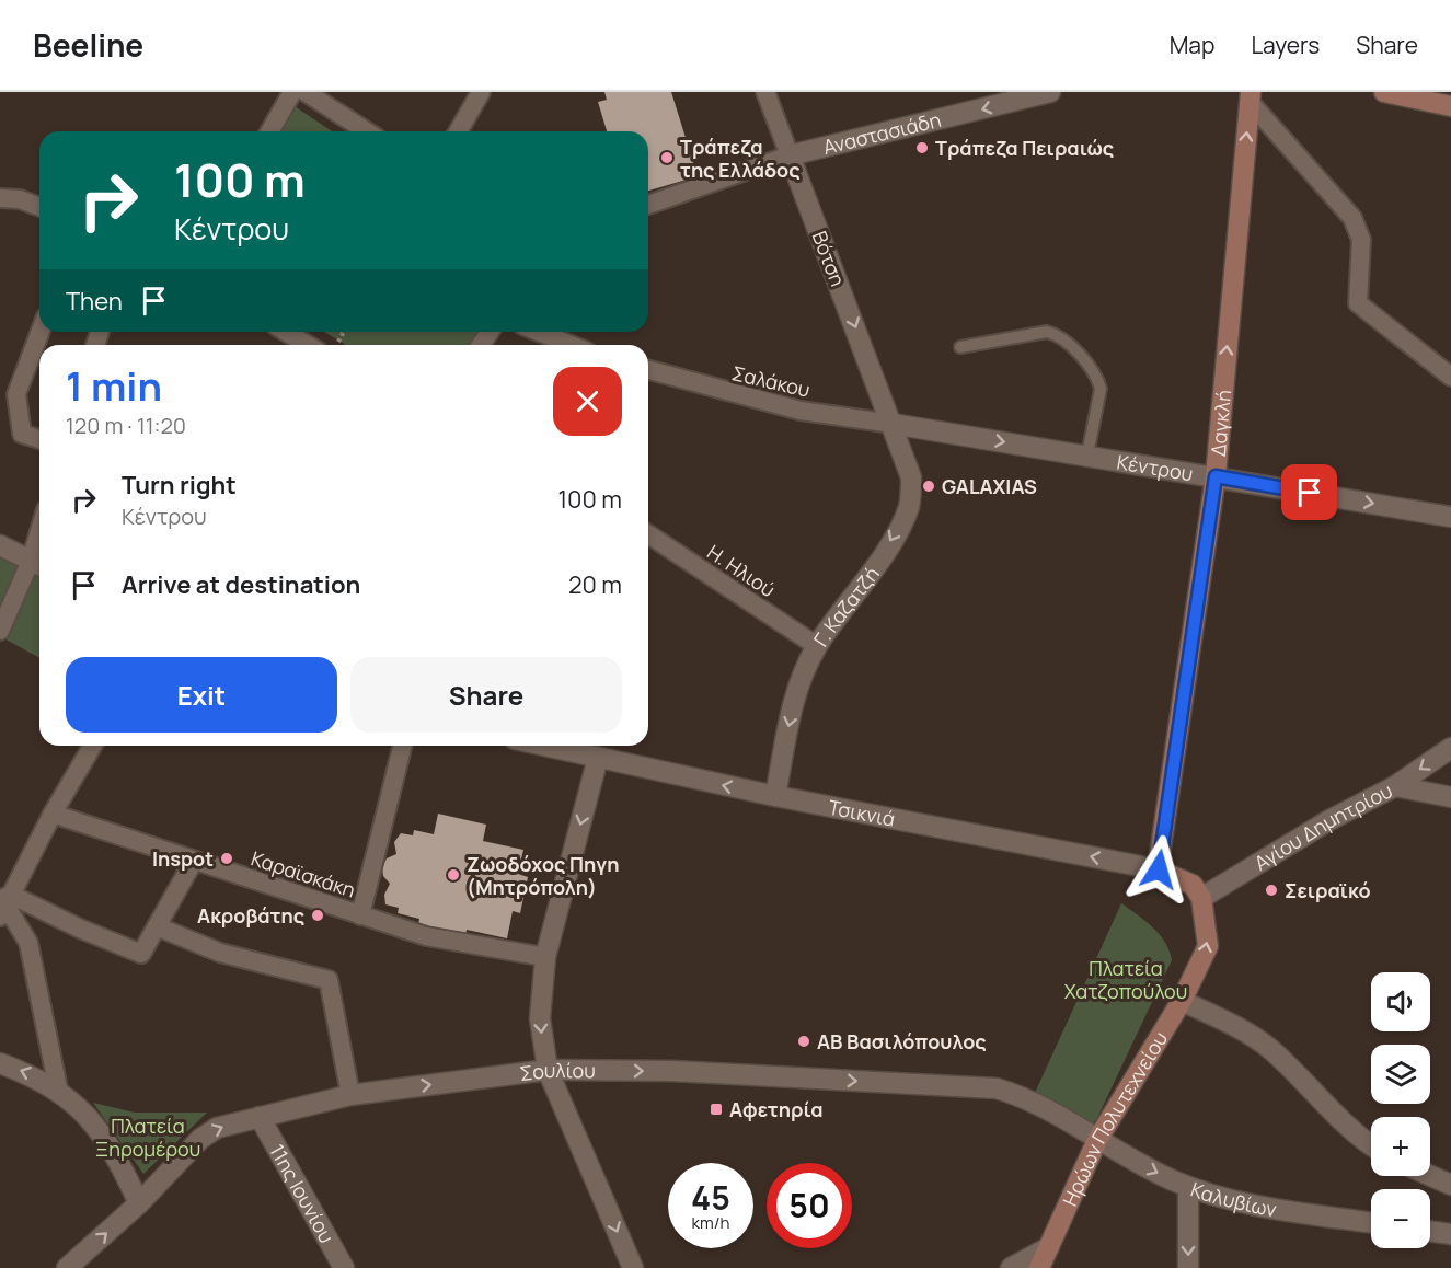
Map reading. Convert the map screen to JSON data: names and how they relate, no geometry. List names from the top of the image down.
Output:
{
  "streets": {
    "main road": ["Δαγκλή", "Τσικνιά", "Ηρώων Πολυτεχνείου"],
    "street": [
      "Αναστασιάδη",
      "Βότση",
      "Σαλάκου",
      "Κέντρου",
      "Η. Ηλιού",
      "Γ. Καζατζή",
      "Αγίου Δημητρίου",
      "Καραϊσκάκη",
      "Σουλίου",
      "11ης Ιουνίου",
      "Καλυβίων"
    ]
  },
  "crossings": [
    ["Αναστασιάδη", "Βότση"],
    ["Βότση", "Σαλάκου"],
    ["Βότση", "Κέντρου"],
    ["Βότση", "Γ. Καζατζή"],
    ["Σαλάκου", "Κέντρου"],
    ["Σαλάκου", "Γ. Καζατζή"],
    ["Δαγκλή", "Κέντρου"],
    ["Δαγκλή", "Τσικνιά"],
    ["Κέντρου", "Γ. Καζατζή"],
    ["Η. Ηλιού", "Γ. Καζατζή"],
    ["Γ. Καζατζή", "Τσικνιά"],
    ["Τσικνιά", "Αγίου Δημητρίου"],
    ["Τσικνιά", "Ηρώων Πολυτεχνείου"],
    ["Αγίου Δημητρίου", "Ηρώων Πολυτεχνείου"],
    ["Σουλίου", "Ηρώων Πολυτεχνείου"],
    ["Σουλίου", "11ης Ιουνίου"],
    ["Σουλίου", "Καλυβίων"],
    ["Ηρώων Πολυτεχνείου", "Καλυβίων"]
  ],
  "one_way": [
    "Αναστασιάδη",
    "Βότση",
    "Δαγκλή",
    "Κέντρου",
    "Γ. Καζατζή",
    "Τσικνιά",
    "Σουλίου"
  ],
  "parks": ["Πλατεία Χατζοπούλου", "Πλατεία Ξηρομέρου"],
  "places": {
    "other": [
      "Τράπεζα Πειραιώς",
      "Τράπεζα της Ελλάδος",
      "GALAXIAS",
      "Inspot",
      "Ζωοδόχος Πηγη (Μητρόπολη)",
      "Σειραϊκό",
      "Ακροβάτης",
      "ΑΒ Βασιλόπουλος"
    ],
    "transit": ["Αφετηρία"]
  },
  "page": {
    "header": "Beeline",
    "nav": ["Map", "Layers", "Share"],
    "turn": ["100 m", "Κέντρου"],
    "then": "Then",
    "heading": ["1 min", "120 m · 11:20"],
    "list": [
      {
        "name": "Turn right",
        "note": "Κέντρου",
        "value": "100 m"
      },
      {
        "name": "Arrive at destination",
        "value": "20 m"
      }
    ],
    "buttons": ["Exit", "Share"],
    "map_buttons": ["+", "−"],
    "speed": "45 km/h",
    "limit": "50"
  }
}
